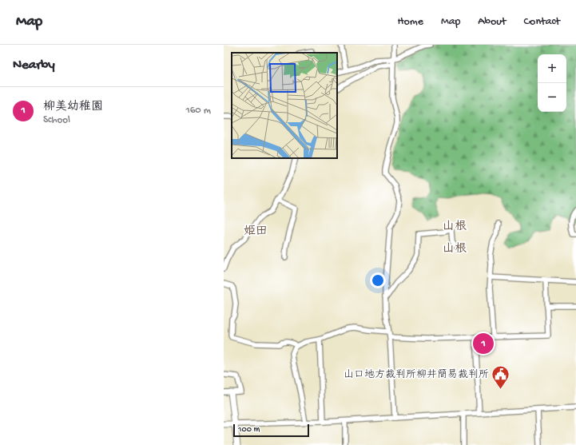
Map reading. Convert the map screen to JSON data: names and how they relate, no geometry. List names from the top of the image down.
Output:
{
  "districts": ["山根", "姫田", "山根"],
  "places": {
    "public building": ["山口地方裁判所柳井簡易裁判所"]
  },
  "scale_bar": "100 m",
  "page": {
    "header": "Map",
    "nav": [
      "Home",
      "Map",
      "About",
      "Contact"
    ],
    "heading": "Nearby",
    "map_buttons": ["+", "−"],
    "list": [
      {
        "mark": "1",
        "name": "柳美幼稚園",
        "note": "School",
        "value": "160 m"
      }
    ],
    "pins": "1",
    "scale": "100 m"
  }
}
